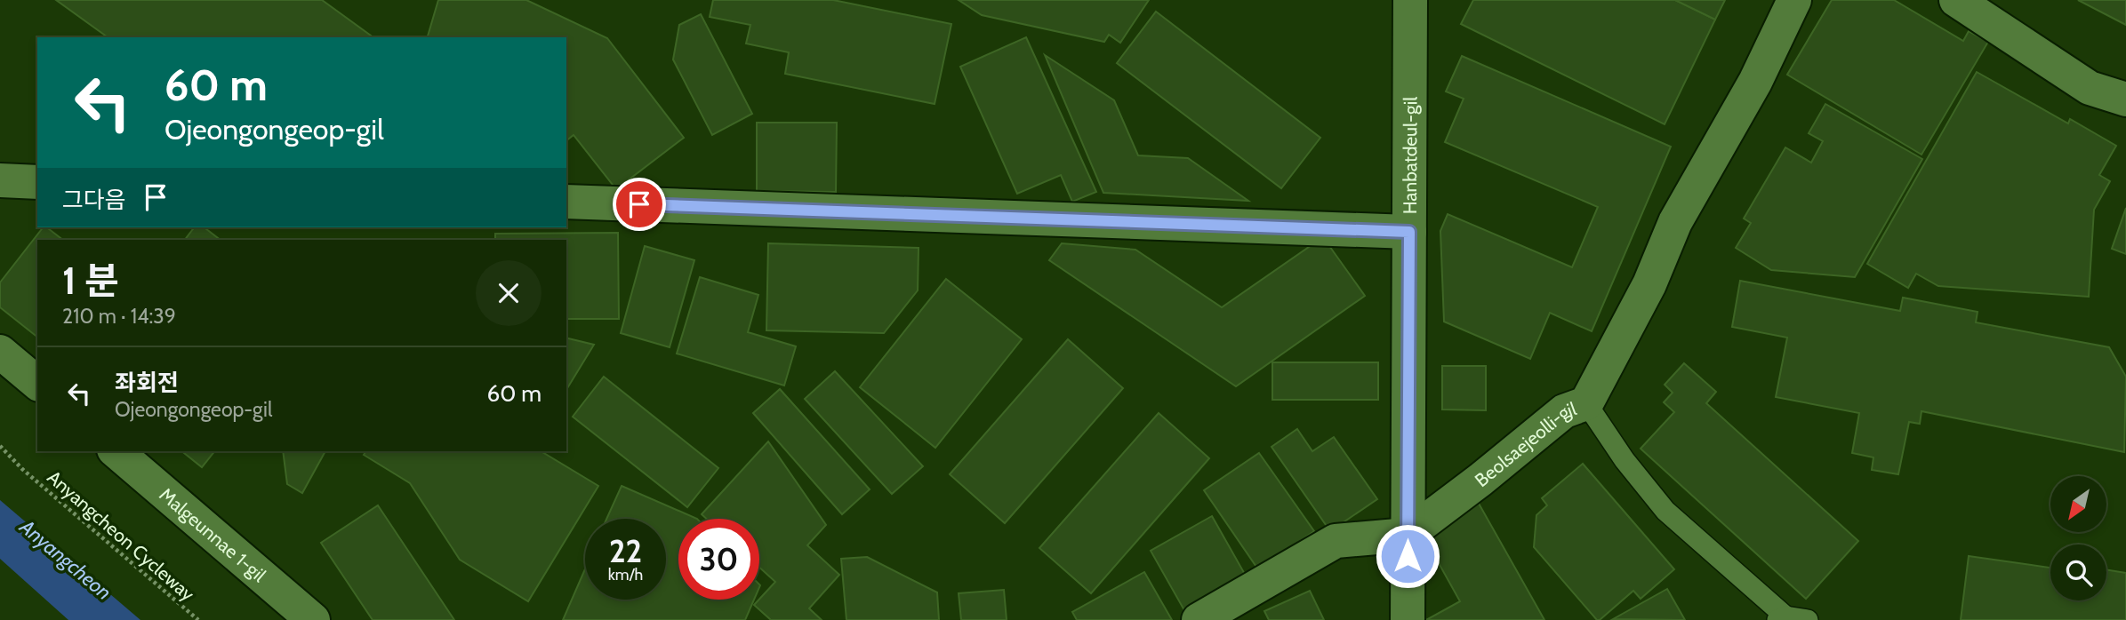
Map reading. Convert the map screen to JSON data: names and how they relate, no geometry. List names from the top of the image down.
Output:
{
  "streets": {
    "street": ["Hanbatdeul-gil", "Beolsaejeolli-gil", "Malgeunnae 1-gil"],
    "path": ["Anyangcheon Cycleway"]
  },
  "crossings": [
    ["Hanbatdeul-gil", "Beolsaejeolli-gil"]
  ],
  "water": ["Anyangcheon"],
  "north": "bottom left",
  "page": {
    "turn": ["60 m", "Ojeongongeop-gil"],
    "then": "그다음",
    "heading": ["1 분", "210 m · 14:39"],
    "list": [
      {
        "name": "좌회전",
        "note": "Ojeongongeop-gil",
        "value": "60 m"
      }
    ],
    "speed": "22 km/h",
    "limit": "30"
  }
}
